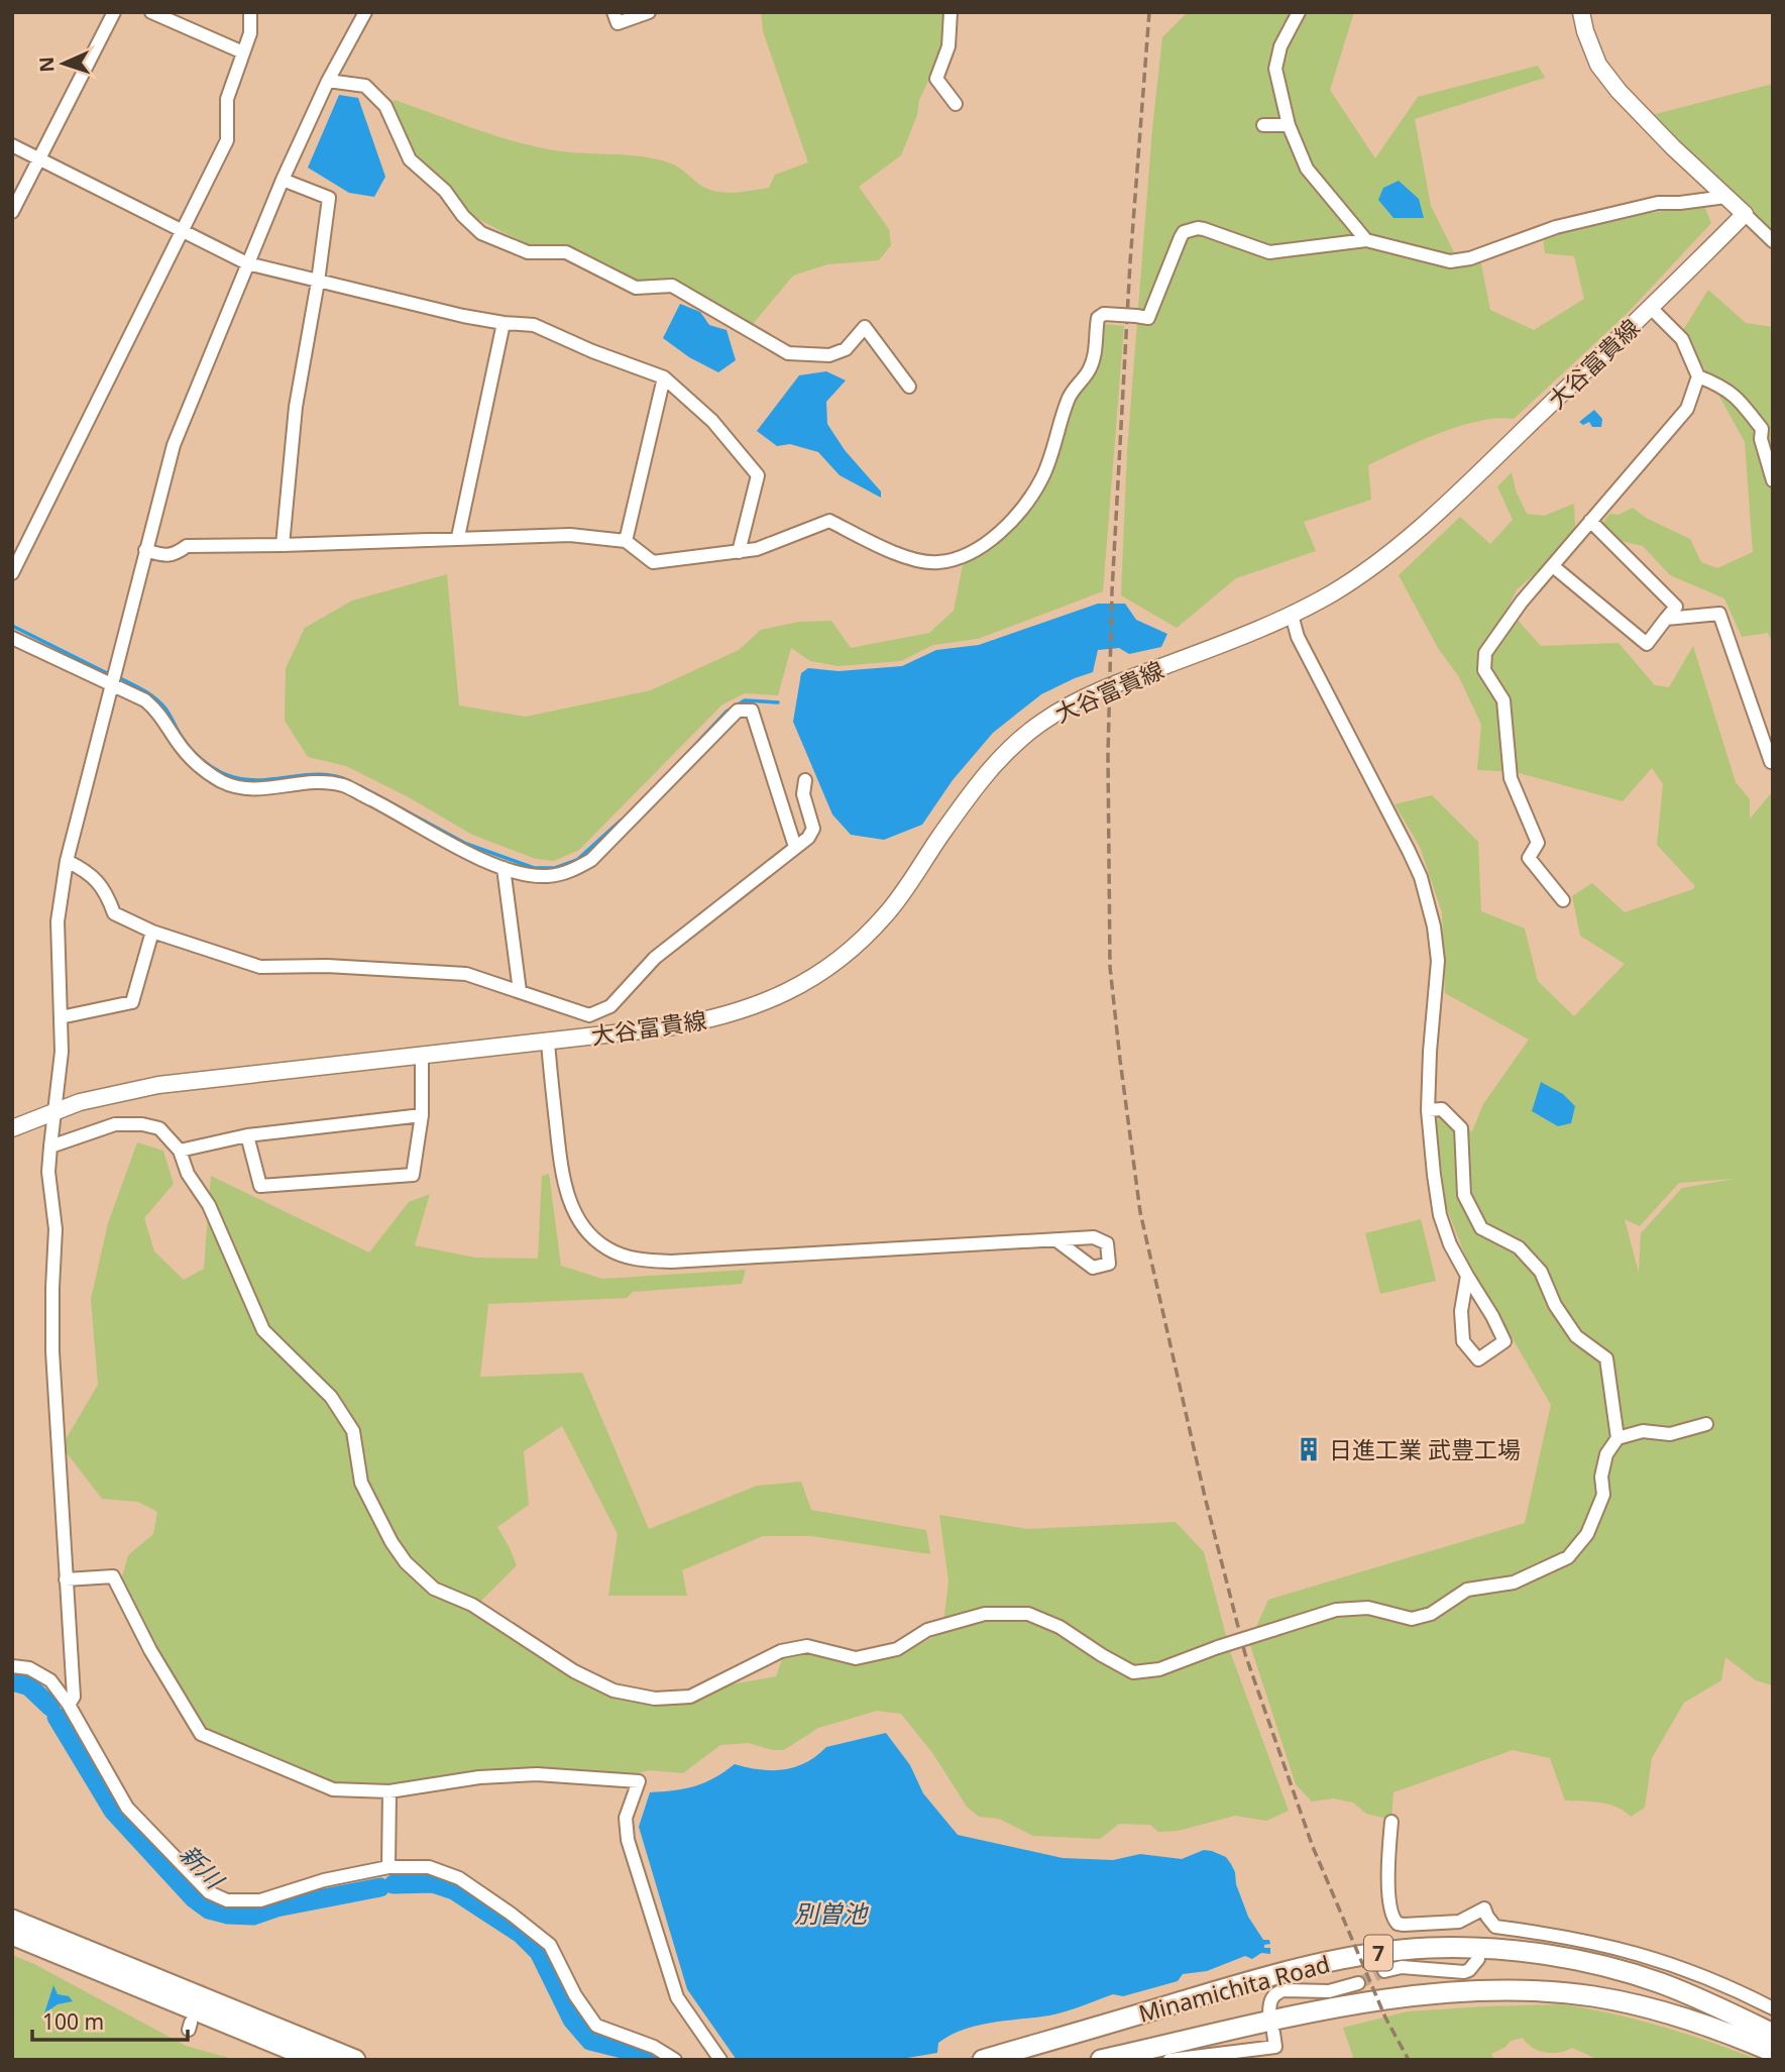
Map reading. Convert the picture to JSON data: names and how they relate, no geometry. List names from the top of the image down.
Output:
{
  "streets": {
    "highway": ["7", "Minamichita Road"],
    "main road": ["大谷富貴線"]
  },
  "water": ["新川", "別曽池"],
  "places": {
    "building": ["日進工業 武豊工場"]
  },
  "scale_bar": "100 m",
  "north": "left"
}
